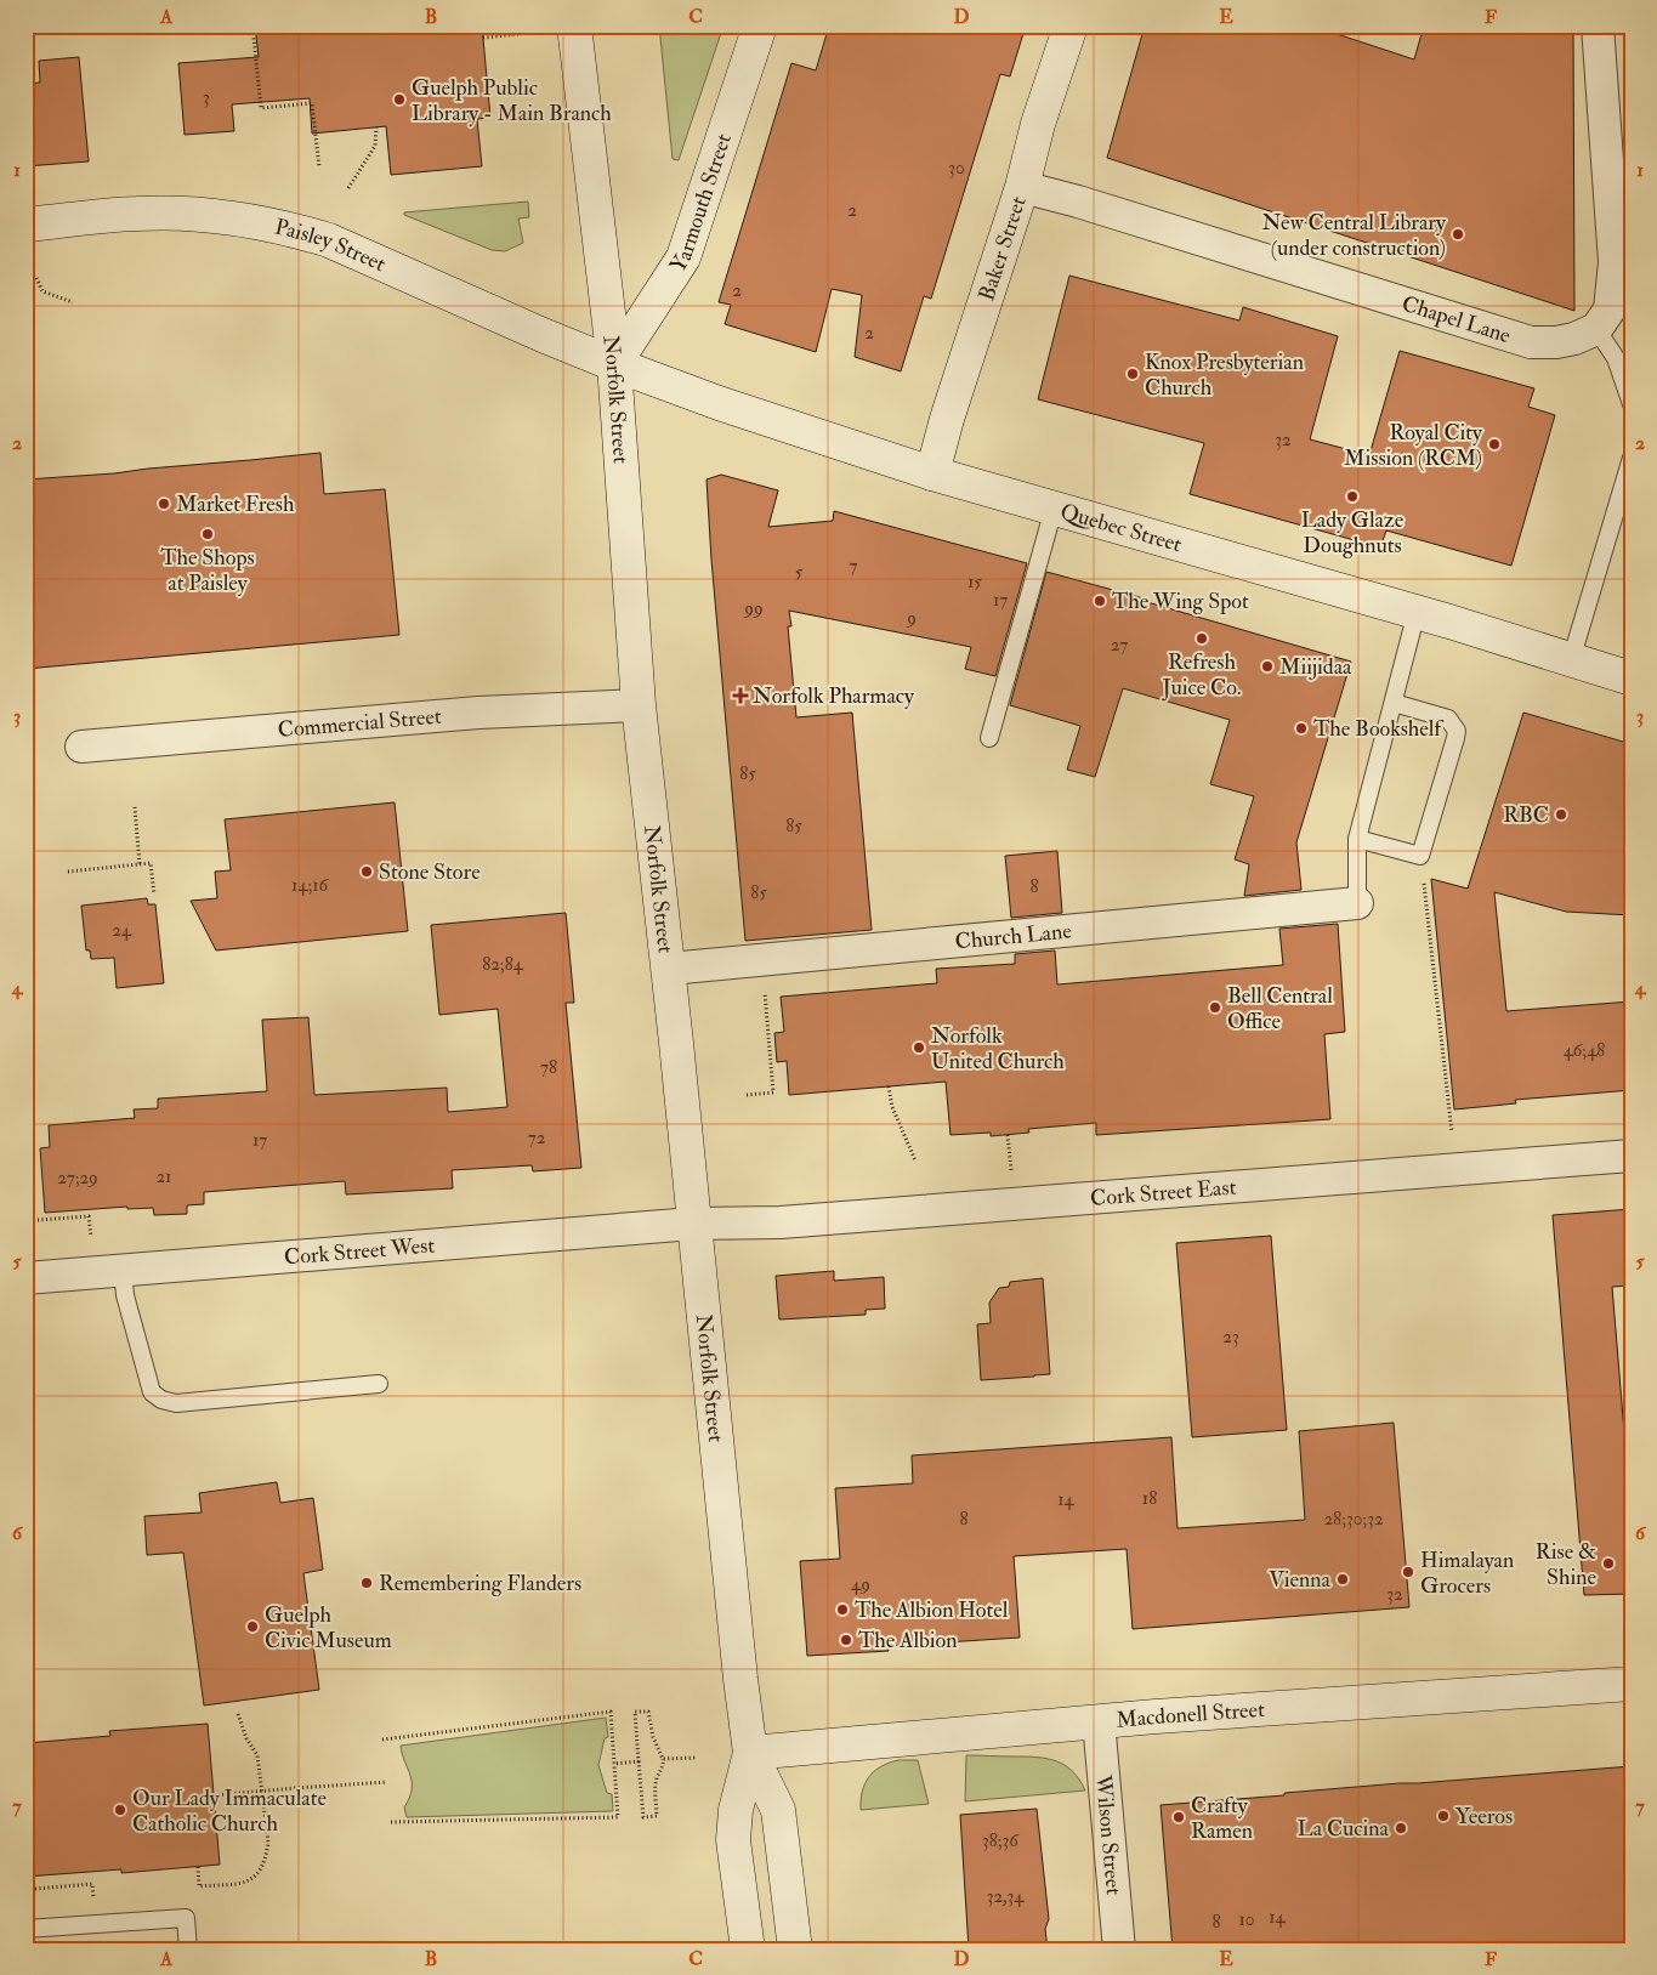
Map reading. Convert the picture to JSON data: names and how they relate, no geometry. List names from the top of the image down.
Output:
{
  "streets": {
    "street": [
      "Yarmouth Street",
      "Paisley Street",
      "Baker Street",
      "Chapel Lane",
      "Norfolk Street",
      "Quebec Street",
      "Commercial Street",
      "Church Lane",
      "Cork Street East",
      "Cork Street West",
      "Macdonell Street",
      "Wilson Street"
    ]
  },
  "crossings": [
    ["Yarmouth Street", "Paisley Street"],
    ["Yarmouth Street", "Norfolk Street"],
    ["Yarmouth Street", "Quebec Street"],
    ["Paisley Street", "Norfolk Street"],
    ["Paisley Street", "Quebec Street"],
    ["Baker Street", "Chapel Lane"],
    ["Baker Street", "Quebec Street"],
    ["Norfolk Street", "Quebec Street"],
    ["Norfolk Street", "Commercial Street"],
    ["Norfolk Street", "Church Lane"],
    ["Norfolk Street", "Cork Street East"],
    ["Norfolk Street", "Cork Street West"],
    ["Norfolk Street", "Macdonell Street"],
    ["Cork Street East", "Cork Street West"],
    ["Macdonell Street", "Wilson Street"]
  ],
  "places": {
    "other": [
      "Guelph Public Library - Main Branch",
      "New Central Library (under construction)",
      "Knox Presbyterian Church",
      "Royal City Mission (RCM)",
      "Lady Glaze Doughnuts",
      "Market Fresh",
      "The Shops at Paisley",
      "The Wing Spot",
      "Refresh Juice Co.",
      "Miijidaa",
      "The Bookshelf",
      "RBC",
      "Stone Store",
      "Bell Central Office",
      "Norfolk United Church",
      "Rise & Shine",
      "Himalayan Grocers",
      "Vienna",
      "Remembering Flanders",
      "The Albion Hotel",
      "Guelph Civic Museum",
      "The Albion",
      "Our Lady Immaculate Catholic Church",
      "Yeeros",
      "Crafty Ramen",
      "La Cucina"
    ],
    "health": ["Norfolk Pharmacy"]
  },
  "house_numbers": [
    "3",
    "30",
    "2",
    "2",
    "2",
    "32",
    "7",
    "5",
    "15",
    "17",
    "99",
    "9",
    "27",
    "85",
    "85",
    "14;16",
    "8",
    "85",
    "24",
    "82;84",
    "46;48",
    "78",
    "72",
    "17",
    "21",
    "27;29",
    "23",
    "18",
    "14",
    "8",
    "28;30;32",
    "49",
    "32",
    "38;36",
    "32,34",
    "14",
    "10",
    "8"
  ],
  "grid": {
    "columns": [
      "A",
      "B",
      "C",
      "D",
      "E",
      "F"
    ],
    "rows": [
      "1",
      "2",
      "3",
      "4",
      "5",
      "6",
      "7"
    ]
  }
}
